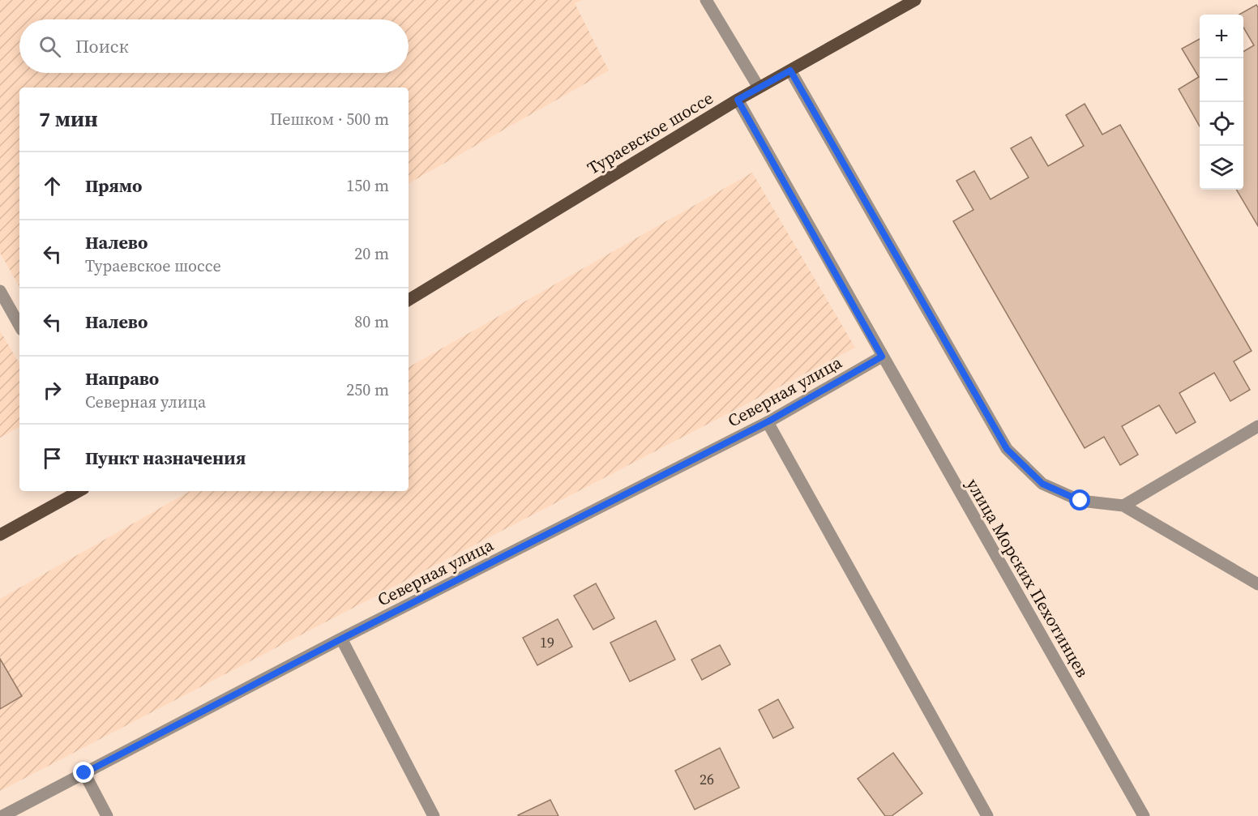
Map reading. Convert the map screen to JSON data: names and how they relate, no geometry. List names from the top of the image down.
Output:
{
  "streets": {
    "main road": ["Тураевское шоссе"],
    "street": ["Северная улица", "улица Морских Пехотинцев"]
  },
  "crossings": [
    ["Тураевское шоссе", "улица Морских Пехотинцев"],
    ["Северная улица", "улица Морских Пехотинцев"]
  ],
  "house_numbers": ["19", "26"],
  "page": {
    "map_buttons": ["+", "−"],
    "search": "Поиск",
    "heading": ["7 мин", "Пешком · 500 m"],
    "list": [
      ["Прямо", "150 m"],
      ["Налево", "Тураевское шоссе", "20 m"],
      ["Налево", "80 m"],
      ["Направо", "Северная улица", "250 m"],
      "Пункт назначения"
    ]
  }
}
